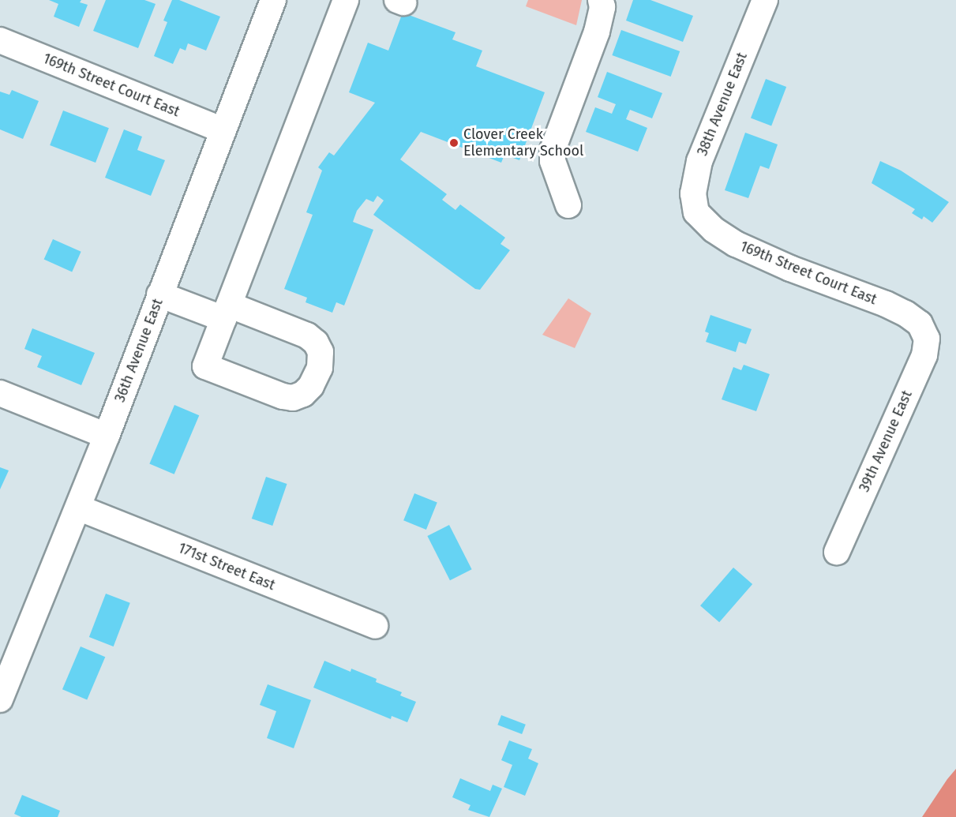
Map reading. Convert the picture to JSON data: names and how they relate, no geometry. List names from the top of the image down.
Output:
{
  "streets": {
    "street": [
      "169th Street Court East",
      "38th Avenue East",
      "36th Avenue East",
      "39th Avenue East",
      "171st Street East"
    ]
  },
  "crossings": [
    ["169th Street Court East", "38th Avenue East"],
    ["169th Street Court East", "36th Avenue East"],
    ["169th Street Court East", "39th Avenue East"],
    ["36th Avenue East", "171st Street East"]
  ],
  "places": ["Clover Creek Elementary School"]
}
